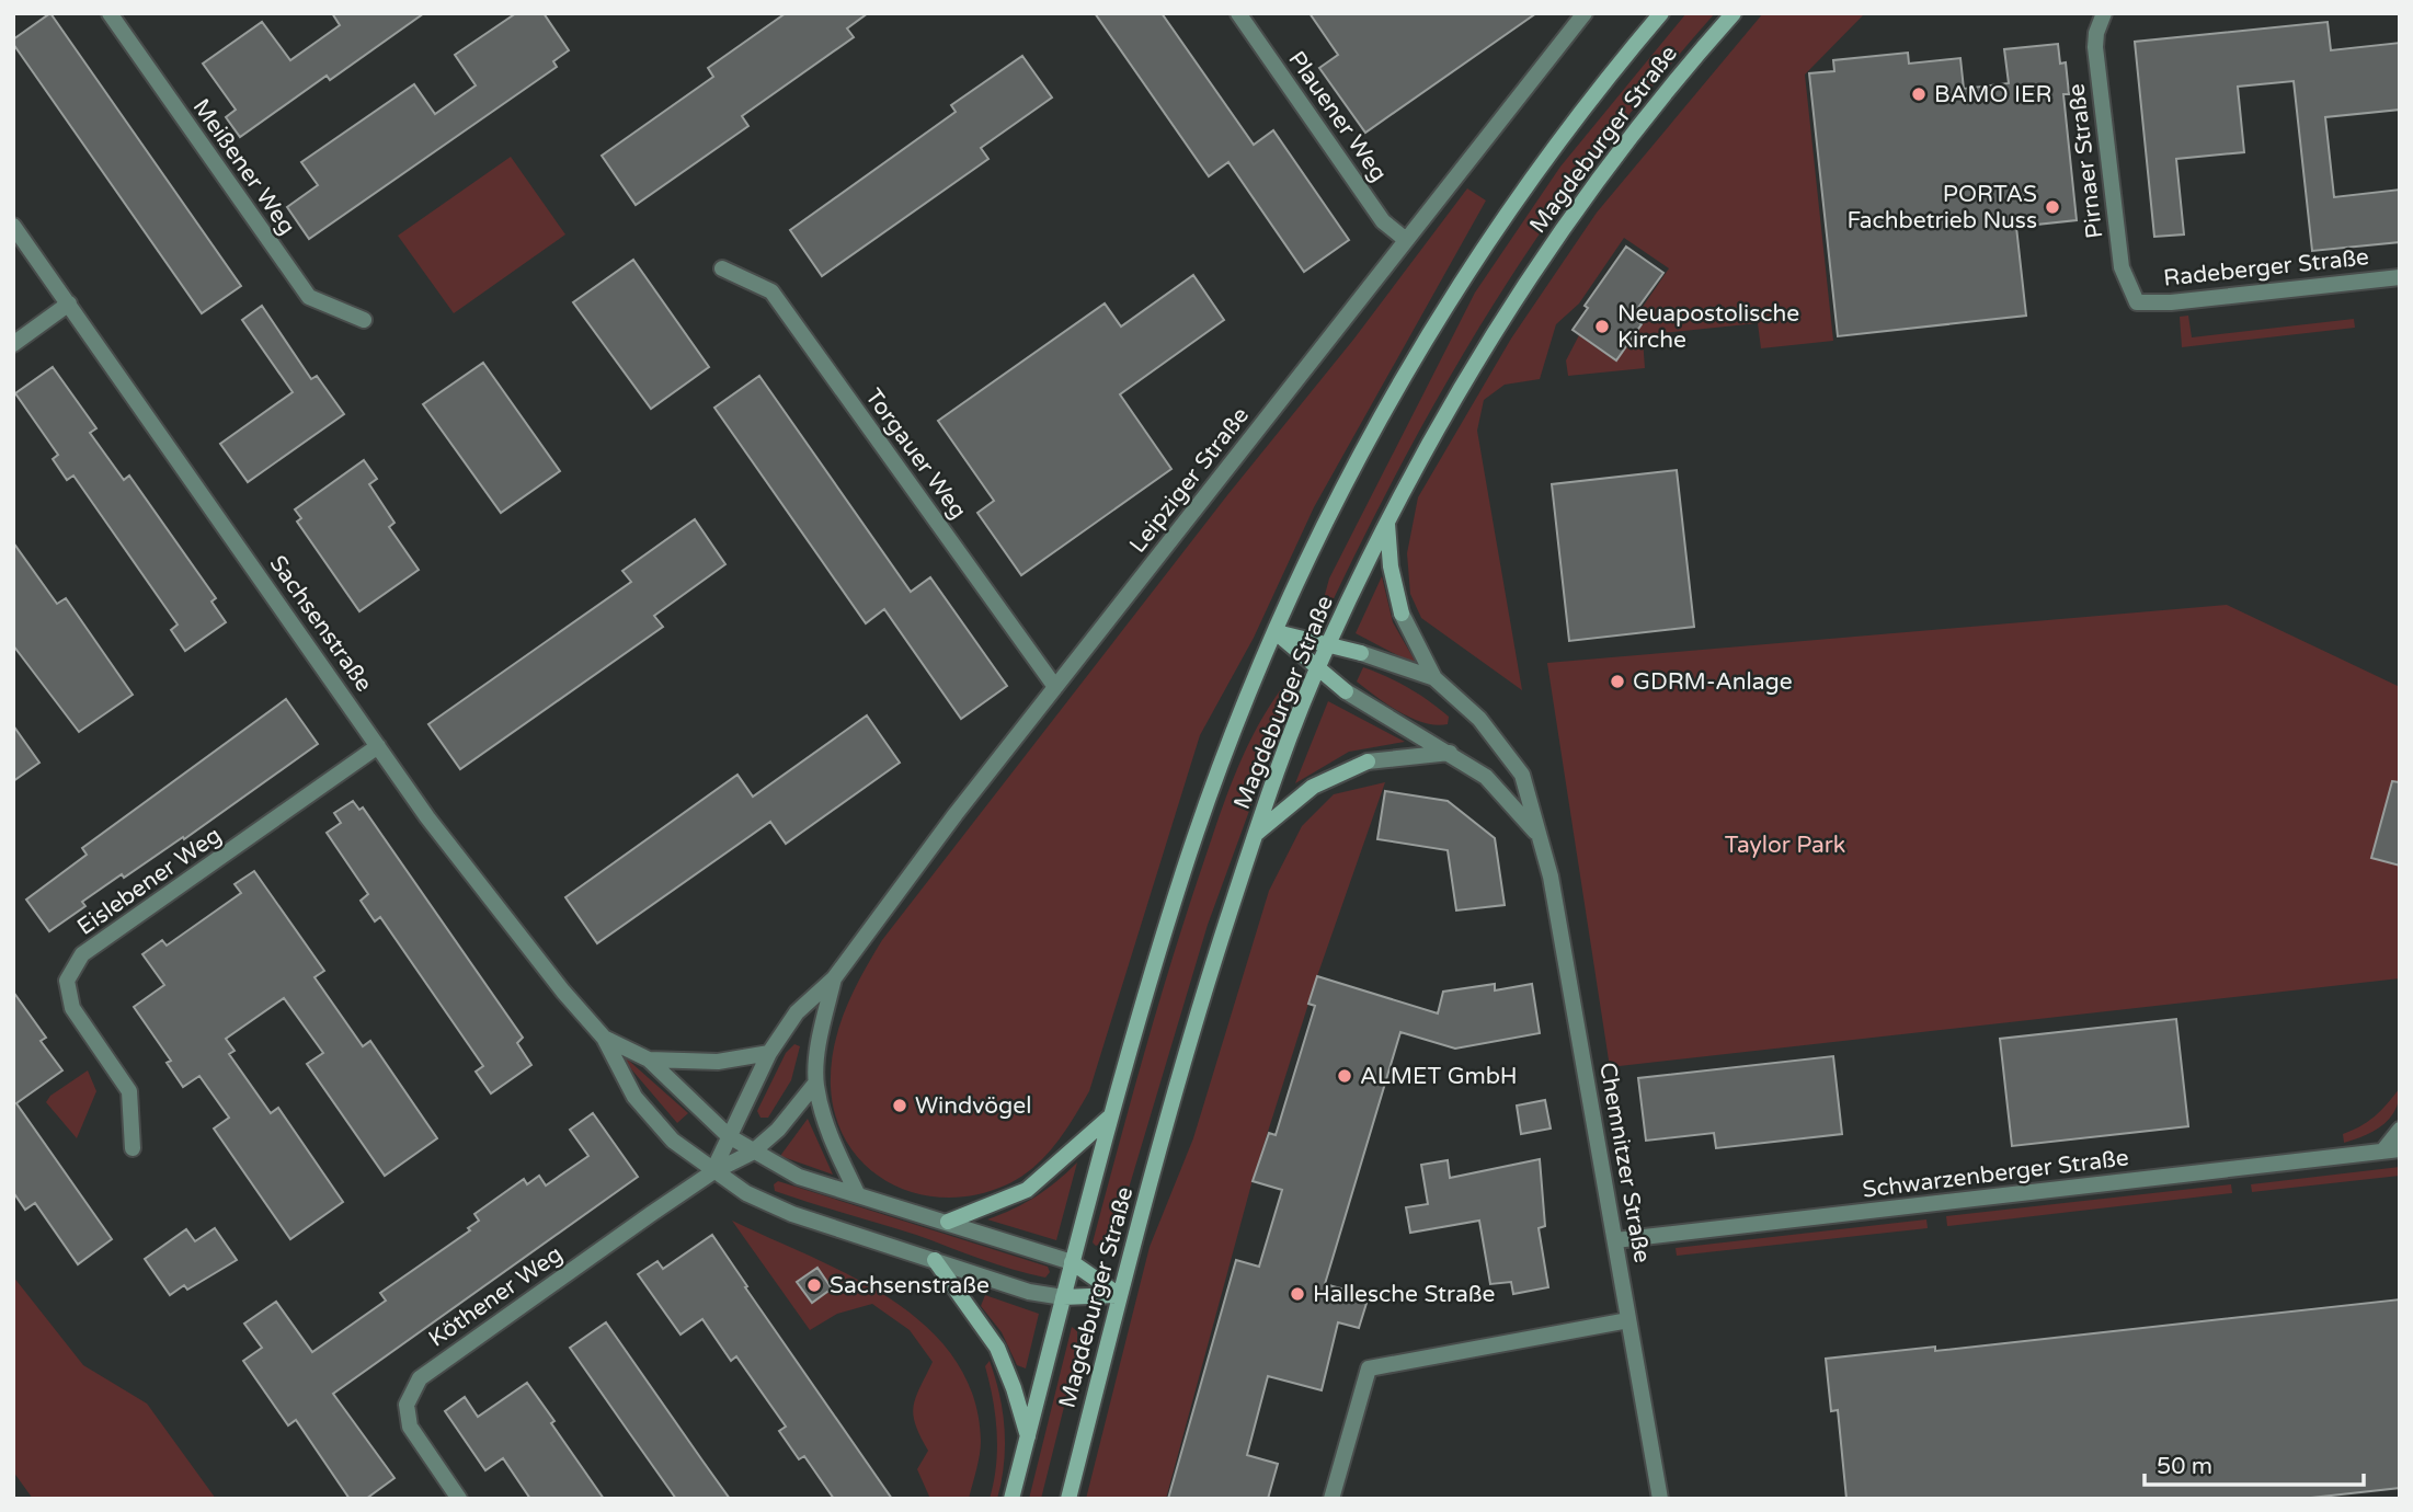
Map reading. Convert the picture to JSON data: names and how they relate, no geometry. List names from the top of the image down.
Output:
{
  "streets": {
    "main road": ["Magdeburger Straße"],
    "street": [
      "Plauener Weg",
      "Pirnaer Straße",
      "Meißener Weg",
      "Radeberger Straße",
      "Torgauer Weg",
      "Leipziger Straße",
      "Sachsenstraße",
      "Eislebener Weg",
      "Chemnitzer Straße",
      "Schwarzenberger Straße",
      "Köthener Weg"
    ]
  },
  "crossings": [
    ["Plauener Weg", "Leipziger Straße"],
    ["Magdeburger Straße", "Sachsenstraße"],
    ["Pirnaer Straße", "Radeberger Straße"],
    ["Torgauer Weg", "Leipziger Straße"],
    ["Leipziger Straße", "Sachsenstraße"],
    ["Leipziger Straße", "Köthener Weg"],
    ["Sachsenstraße", "Eislebener Weg"],
    ["Sachsenstraße", "Köthener Weg"],
    ["Chemnitzer Straße", "Schwarzenberger Straße"]
  ],
  "parks": ["Taylor Park"],
  "places": [
    "BAMO IER",
    "PORTAS Fachbetrieb Nuss",
    "Neuapostolische Kirche",
    "GDRM-Anlage",
    "ALMET GmbH",
    "Windvögel",
    "Sachsenstraße",
    "Hallesche Straße"
  ],
  "scale_bar": "50 m"
}
